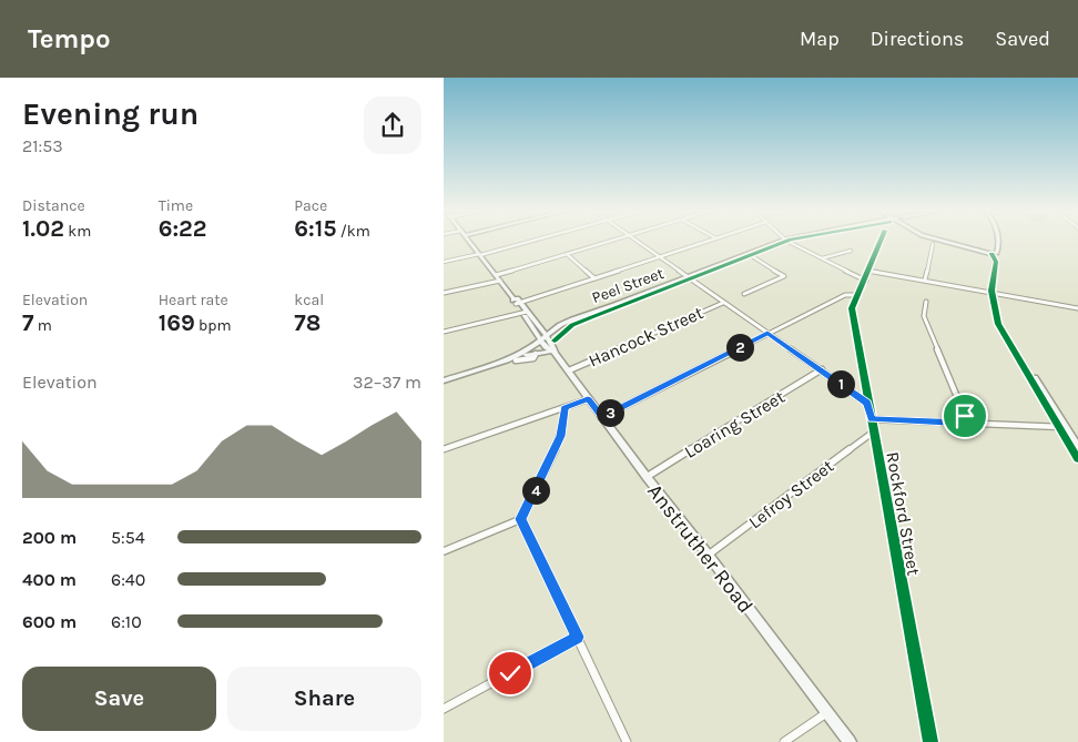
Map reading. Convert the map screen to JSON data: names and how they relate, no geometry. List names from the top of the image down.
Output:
{
  "streets": {
    "main road": ["Peel Street", "Anstruther Road"],
    "street": [
      "Hancock Street",
      "Loaring Street",
      "Lefroy Street",
      "Rockford Street"
    ]
  },
  "crossings": [
    ["Peel Street", "Anstruther Road"],
    ["Hancock Street", "Anstruther Road"],
    ["Loaring Street", "Anstruther Road"],
    ["Lefroy Street", "Rockford Street"],
    ["Lefroy Street", "Anstruther Road"]
  ],
  "page": {
    "header": "Tempo",
    "nav": ["Map", "Directions", "Saved"],
    "heading": ["Evening run", "21:53"],
    "stats": [
      ["Distance", "1.02 km"],
      ["Time", "6:22"],
      ["Pace", "6:15 /km"],
      ["Elevation", "7 m"],
      ["Heart rate", "169 bpm"],
      ["kcal", "78"]
    ],
    "pins": [
      "2",
      "1",
      "3",
      "4"
    ],
    "chart": ["Elevation", "32–37 m"],
    "list": [
      {
        "name": "200 m",
        "note": "5:54"
      },
      {
        "name": "400 m",
        "note": "6:40"
      },
      {
        "name": "600 m",
        "note": "6:10"
      }
    ],
    "buttons": ["Save", "Share"]
  }
}
